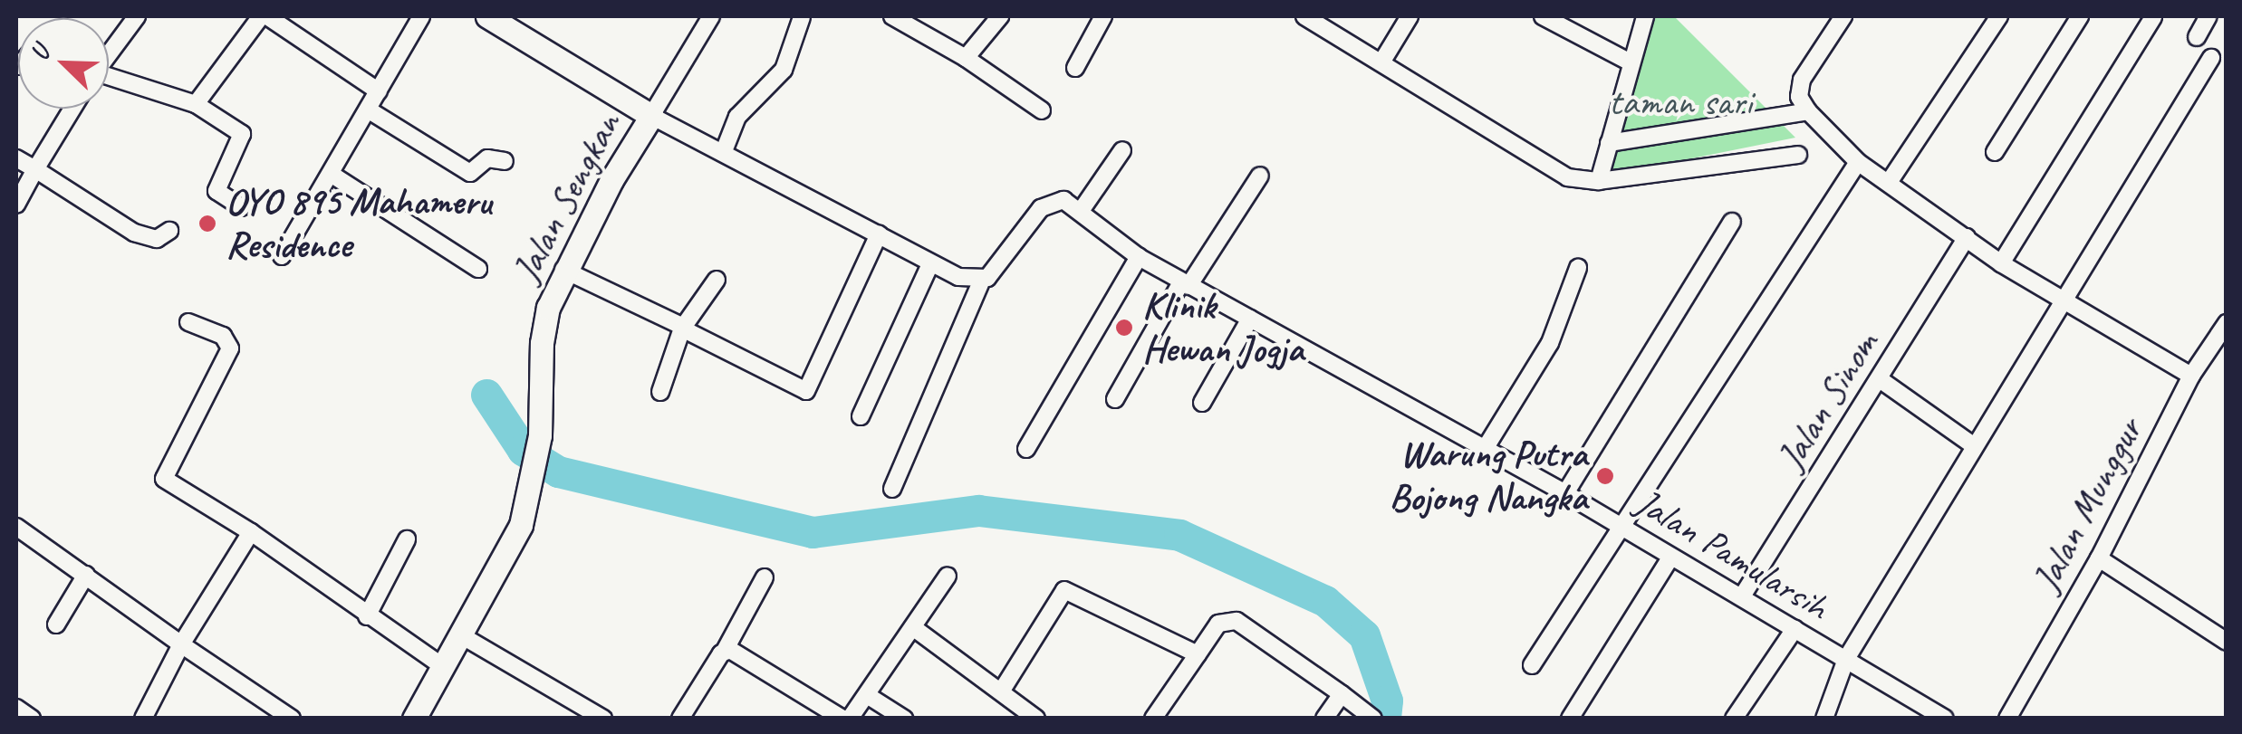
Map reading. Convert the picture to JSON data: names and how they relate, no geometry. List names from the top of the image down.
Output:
{
  "streets": {
    "main road": ["Jalan Sengkan"],
    "street": ["Jalan Sinom", "Jalan Munggur", "Jalan Pamularsih"]
  },
  "crossings": [
    ["Jalan Sinom", "Jalan Pamularsih"]
  ],
  "parks": ["taman sari"],
  "places": ["OYO 895 Mahameru Residence", "Klinik Hewan Jogja", "Warung Putra Bojong Nangka"],
  "north": "top left"
}
